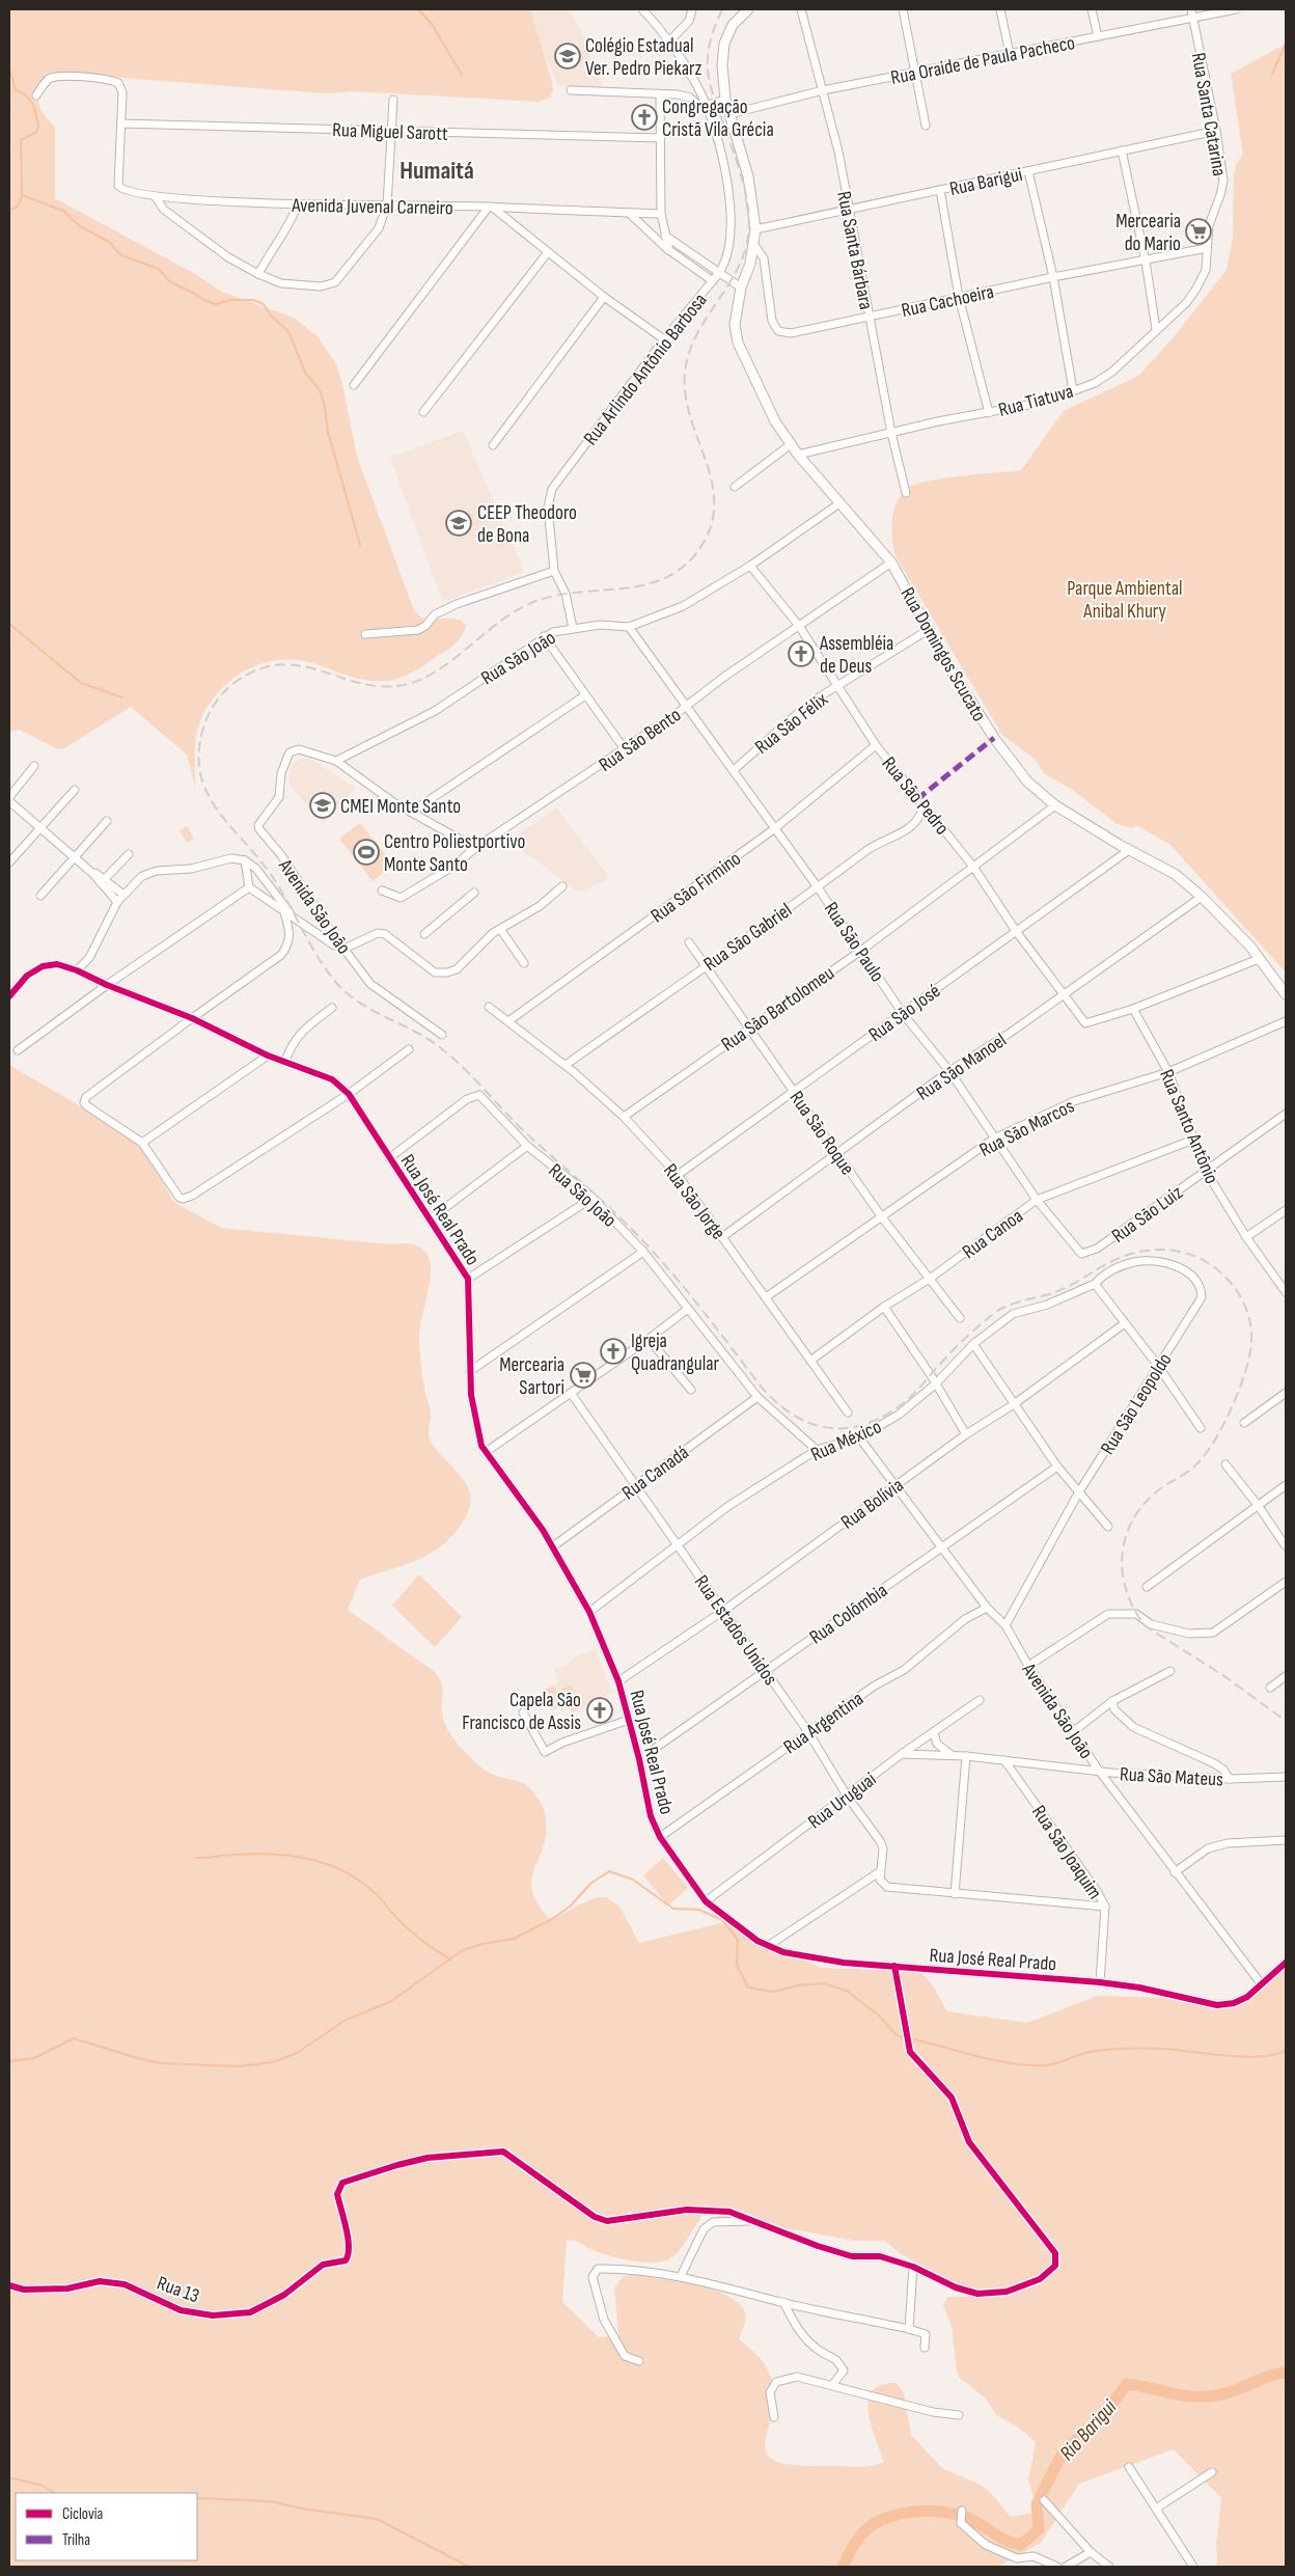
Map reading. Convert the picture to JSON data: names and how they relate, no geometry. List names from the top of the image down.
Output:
{
  "streets": {
    "main road": ["Rua Domingos Scucato"],
    "street": [
      "Rua Oraide de Paula Pacheco",
      "Rua Santa Catarina",
      "Rua Miguel Sarott",
      "Rua Barigui",
      "Avenida Juvenal Carneiro",
      "Rua Santa Bárbara",
      "Rua Cachoeira",
      "Rua Arlindo Antônio Barbosa",
      "Rua Tiatuva",
      "Rua São João",
      "Rua São Félix",
      "Rua São Bento",
      "Rua São Pedro",
      "Rua São Firmino",
      "Avenida São João",
      "Rua São Gabriel",
      "Rua São Paulo",
      "Rua São Bartolomeu",
      "Rua São José",
      "Rua São Manoel",
      "Rua Santo Antônio",
      "Rua São Marcos",
      "Rua São Roque",
      "Rua São Jorge",
      "Rua José Real Prado",
      "Rua São Luiz",
      "Rua Canoa",
      "Rua São Leopoldo",
      "Rua México",
      "Rua Canadá",
      "Rua Bolívia",
      "Rua Colômbia",
      "Rua Estados Unidos",
      "Rua Argentina",
      "Rua São Mateus",
      "Rua Uruguai",
      "Rua São Joaquim",
      "Rua 13"
    ]
  },
  "crossings": [
    ["Rua Oraide de Paula Pacheco", "Rua Santa Catarina"],
    ["Rua Oraide de Paula Pacheco", "Rua Santa Bárbara"],
    ["Rua Oraide de Paula Pacheco", "Rua Domingos Scucato"],
    ["Rua Santa Catarina", "Rua Barigui"],
    ["Rua Santa Catarina", "Rua Cachoeira"],
    ["Rua Santa Catarina", "Rua Tiatuva"],
    ["Rua Miguel Sarott", "Avenida Juvenal Carneiro"],
    ["Rua Barigui", "Rua Santa Bárbara"],
    ["Rua Barigui", "Rua Domingos Scucato"],
    ["Rua Santa Bárbara", "Rua Cachoeira"],
    ["Rua Santa Bárbara", "Rua Tiatuva"],
    ["Rua Cachoeira", "Rua Tiatuva"],
    ["Rua Cachoeira", "Rua Domingos Scucato"],
    ["Rua Arlindo Antônio Barbosa", "Rua São João"],
    ["Rua Tiatuva", "Rua Domingos Scucato"],
    ["Rua Domingos Scucato", "Rua São João"],
    ["Rua Domingos Scucato", "Rua São Félix"],
    ["Rua Domingos Scucato", "Rua São Bento"],
    ["Rua Domingos Scucato", "Rua São Bartolomeu"],
    ["Rua Domingos Scucato", "Rua São José"],
    ["Rua Domingos Scucato", "Rua São Manoel"],
    ["Rua São João", "Rua São Pedro"],
    ["Rua São João", "Avenida São João"],
    ["Rua São João", "Rua São Paulo"],
    ["Rua São João", "Rua José Real Prado"],
    ["Rua São João", "Rua México"],
    ["Rua São João", "Rua Canadá"],
    ["Rua São Félix", "Rua São Pedro"],
    ["Rua São Félix", "Rua São Paulo"],
    ["Rua São Bento", "Rua São Pedro"],
    ["Rua São Bento", "Rua São Paulo"],
    ["Rua São Pedro", "Rua São Firmino"],
    ["Rua São Pedro", "Rua São Gabriel"],
    ["Rua São Pedro", "Rua São Bartolomeu"],
    ["Rua São Pedro", "Rua São José"],
    ["Rua São Pedro", "Rua São Manoel"],
    ["Rua São Pedro", "Rua Santo Antônio"],
    ["Rua São Firmino", "Rua São Paulo"],
    ["Rua São Firmino", "Rua São Jorge"],
    ["Avenida São João", "Rua José Real Prado"],
    ["Avenida São João", "Rua São Leopoldo"],
    ["Avenida São João", "Rua México"],
    ["Avenida São João", "Rua Bolívia"],
    ["Avenida São João", "Rua Colômbia"],
    ["Avenida São João", "Rua Argentina"],
    ["Avenida São João", "Rua São Mateus"],
    ["Rua São Gabriel", "Rua São Paulo"],
    ["Rua São Gabriel", "Rua São Roque"],
    ["Rua São Gabriel", "Rua São Jorge"],
    ["Rua São Paulo", "Rua São Bartolomeu"],
    ["Rua São Paulo", "Rua São José"],
    ["Rua São Paulo", "Rua São Manoel"],
    ["Rua São Paulo", "Rua São Marcos"],
    ["Rua São Paulo", "Rua São Luiz"],
    ["Rua São Paulo", "Rua Canoa"],
    ["Rua São Bartolomeu", "Rua São Roque"],
    ["Rua São Bartolomeu", "Rua São Jorge"],
    ["Rua São José", "Rua São Roque"],
    ["Rua São José", "Rua São Jorge"],
    ["Rua São Manoel", "Rua São Roque"],
    ["Rua São Manoel", "Rua São Jorge"],
    ["Rua Santo Antônio", "Rua São Marcos"],
    ["Rua Santo Antônio", "Rua São Luiz"],
    ["Rua Santo Antônio", "Rua Canoa"],
    ["Rua São Marcos", "Rua São Roque"],
    ["Rua São Marcos", "Rua São Jorge"],
    ["Rua São Roque", "Rua Canoa"],
    ["Rua São Jorge", "Rua Canoa"],
    ["Rua José Real Prado", "Rua México"],
    ["Rua José Real Prado", "Rua Canadá"],
    ["Rua José Real Prado", "Rua Bolívia"],
    ["Rua José Real Prado", "Rua Colômbia"],
    ["Rua José Real Prado", "Rua Argentina"],
    ["Rua José Real Prado", "Rua Uruguai"],
    ["Rua José Real Prado", "Rua São Joaquim"],
    ["Rua São Leopoldo", "Rua México"],
    ["Rua México", "Rua Estados Unidos"],
    ["Rua Canadá", "Rua Estados Unidos"],
    ["Rua Bolívia", "Rua Estados Unidos"],
    ["Rua Colômbia", "Rua Estados Unidos"],
    ["Rua Estados Unidos", "Rua Argentina"],
    ["Rua Estados Unidos", "Rua Uruguai"],
    ["Rua São Mateus", "Rua Uruguai"],
    ["Rua São Mateus", "Rua São Joaquim"]
  ],
  "districts": ["Humaitá"],
  "water": ["Rio Barigui"],
  "parks": ["Parque Ambiental Anibal Khury"],
  "places": {
    "school or university": ["Colégio Estadual Ver. Pedro Piekarz", "CEEP Theodoro de Bona", "CMEI Monte Santo"],
    "church": [
      "Congregação Cristã Vila Grécia",
      "Assembléia de Deus",
      "Igreja Quadrangular",
      "Capela São Francisco de Assis"
    ],
    "supermarket": ["Mercearia do Mario", "Mercearia Sartori"],
    "sports": ["Centro Poliestportivo Monte Santo"]
  },
  "legend": ["Ciclovia", "Trilha"]
}
